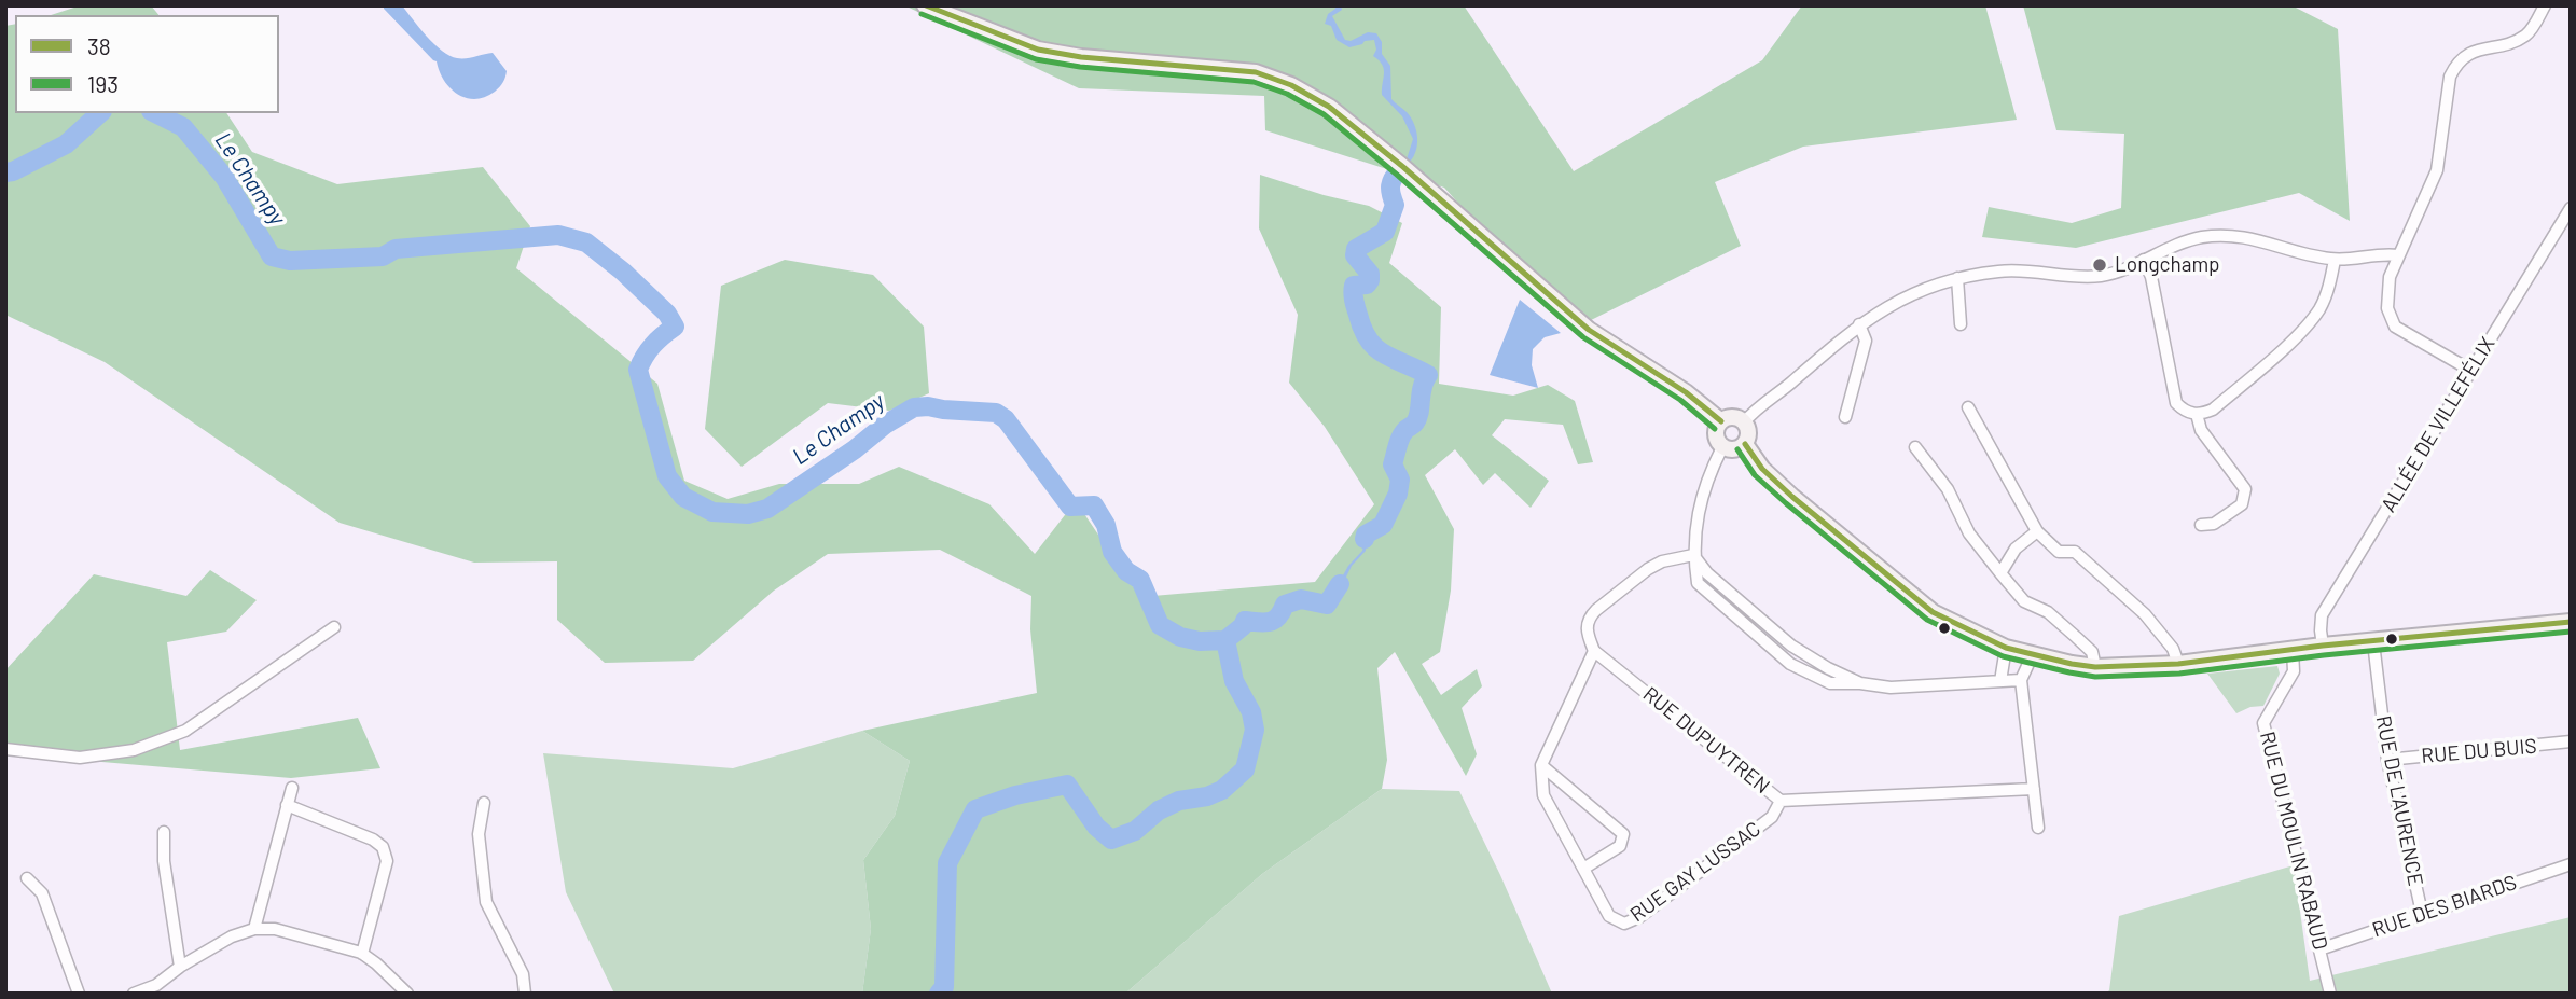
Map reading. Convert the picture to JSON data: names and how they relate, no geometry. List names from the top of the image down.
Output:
{
  "streets": {
    "street": [
      "ALLÉE DE VILLEFÉLIX",
      "RUE DUPUYTREN",
      "RUE DU BUIS",
      "RUE DE L'AURENCE",
      "RUE DU MOULIN RABAUD",
      "RUE GAY LUSSAC",
      "RUE DES BIARDS"
    ]
  },
  "crossings": [
    ["RUE DUPUYTREN", "RUE GAY LUSSAC"],
    ["RUE DU BUIS", "RUE DE L'AURENCE"],
    ["RUE DE L'AURENCE", "RUE DES BIARDS"],
    ["RUE DU MOULIN RABAUD", "RUE DES BIARDS"]
  ],
  "water": ["Le Champy"],
  "places": ["Longchamp"],
  "lines": ["transit line 38", "transit line 193"],
  "legend": ["38", "193"]
}
